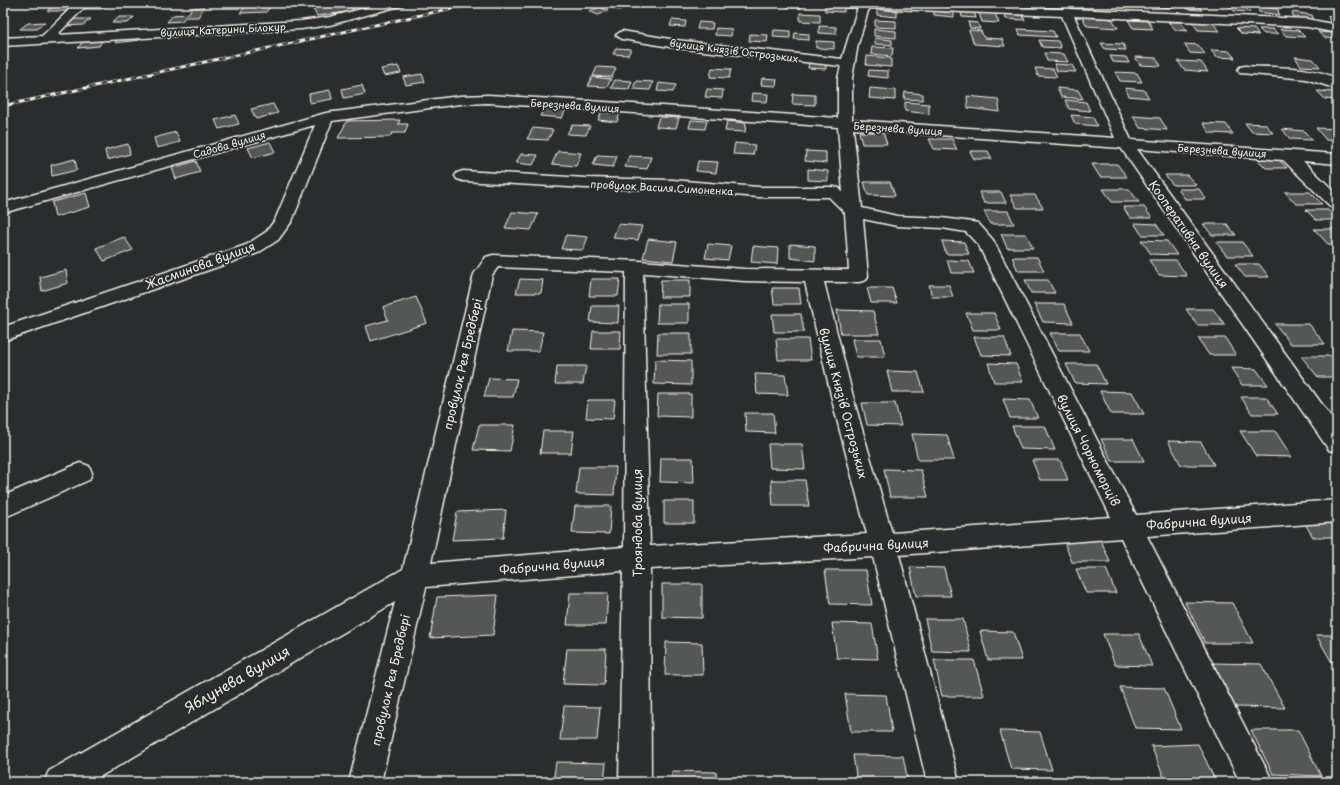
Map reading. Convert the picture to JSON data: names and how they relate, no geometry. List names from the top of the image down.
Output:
{
  "streets": {
    "street": [
      "вулиця Катерини Білокур",
      "вулиця Князів Острозьких",
      "Березнева вулиця",
      "Садова вулиця",
      "провулок Василя Симоненка",
      "Кооперативна вулиця",
      "Жасминова вулиця",
      "провулок Рея Бредбері",
      "вулиця Чорноморців",
      "Фабрична вулиця",
      "Трояндова вулиця",
      "Яблунева вулиця"
    ]
  },
  "crossings": [
    ["вулиця Князів Острозьких", "провулок Рея Бредбері"],
    ["вулиця Князів Острозьких", "Фабрична вулиця"],
    ["Березнева вулиця", "Садова вулиця"],
    ["Березнева вулиця", "Кооперативна вулиця"],
    ["Садова вулиця", "Жасминова вулиця"],
    ["провулок Василя Симоненка", "вулиця Чорноморців"],
    ["провулок Рея Бредбері", "Фабрична вулиця"],
    ["провулок Рея Бредбері", "Трояндова вулиця"],
    ["провулок Рея Бредбері", "Яблунева вулиця"],
    ["вулиця Чорноморців", "Фабрична вулиця"],
    ["Фабрична вулиця", "Трояндова вулиця"],
    ["Фабрична вулиця", "Яблунева вулиця"]
  ]
}
